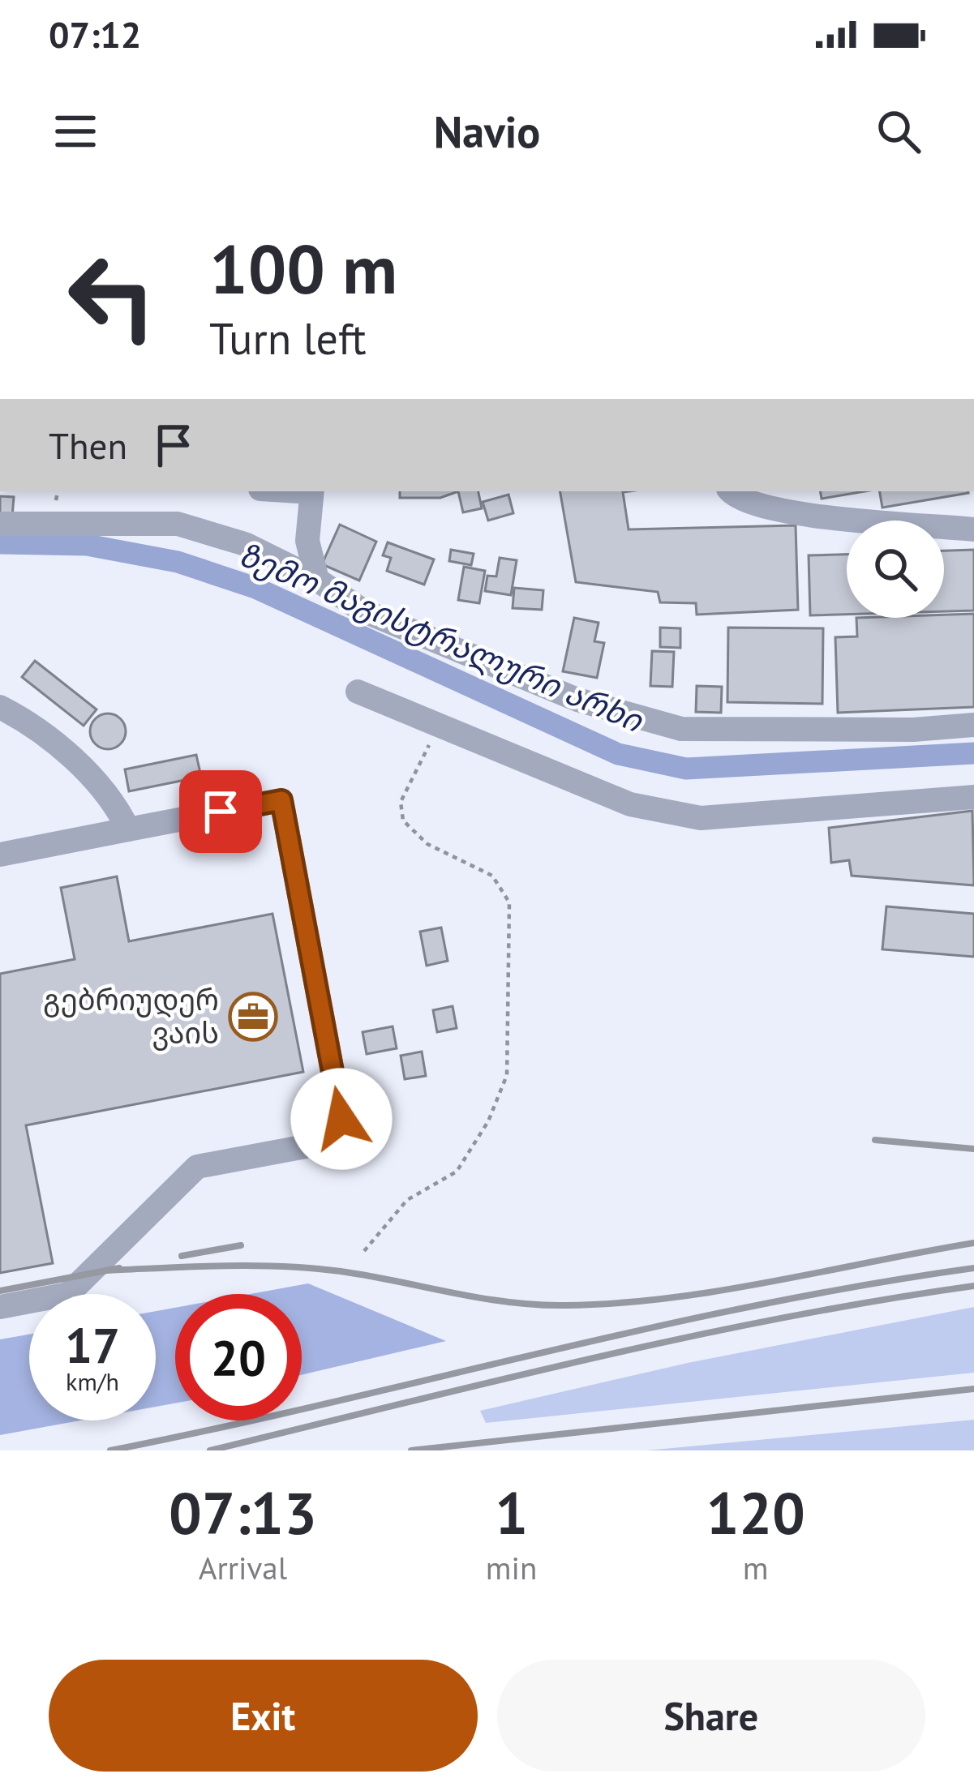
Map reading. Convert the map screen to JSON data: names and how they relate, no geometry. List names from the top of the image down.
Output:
{
  "water": ["ზემო მაგისტრალური არხი"],
  "places": {
    "office": ["გებრიუდერ ვაის"]
  },
  "page": {
    "status": "07:12",
    "header": "Navio",
    "turn": ["100 m", "Turn left"],
    "then": "Then",
    "speed": "17 km/h",
    "limit": "20",
    "eta": [
      "07:13",
      "Arrival",
      "1",
      "min",
      "120",
      "m"
    ],
    "buttons": ["Exit", "Share"]
  }
}
